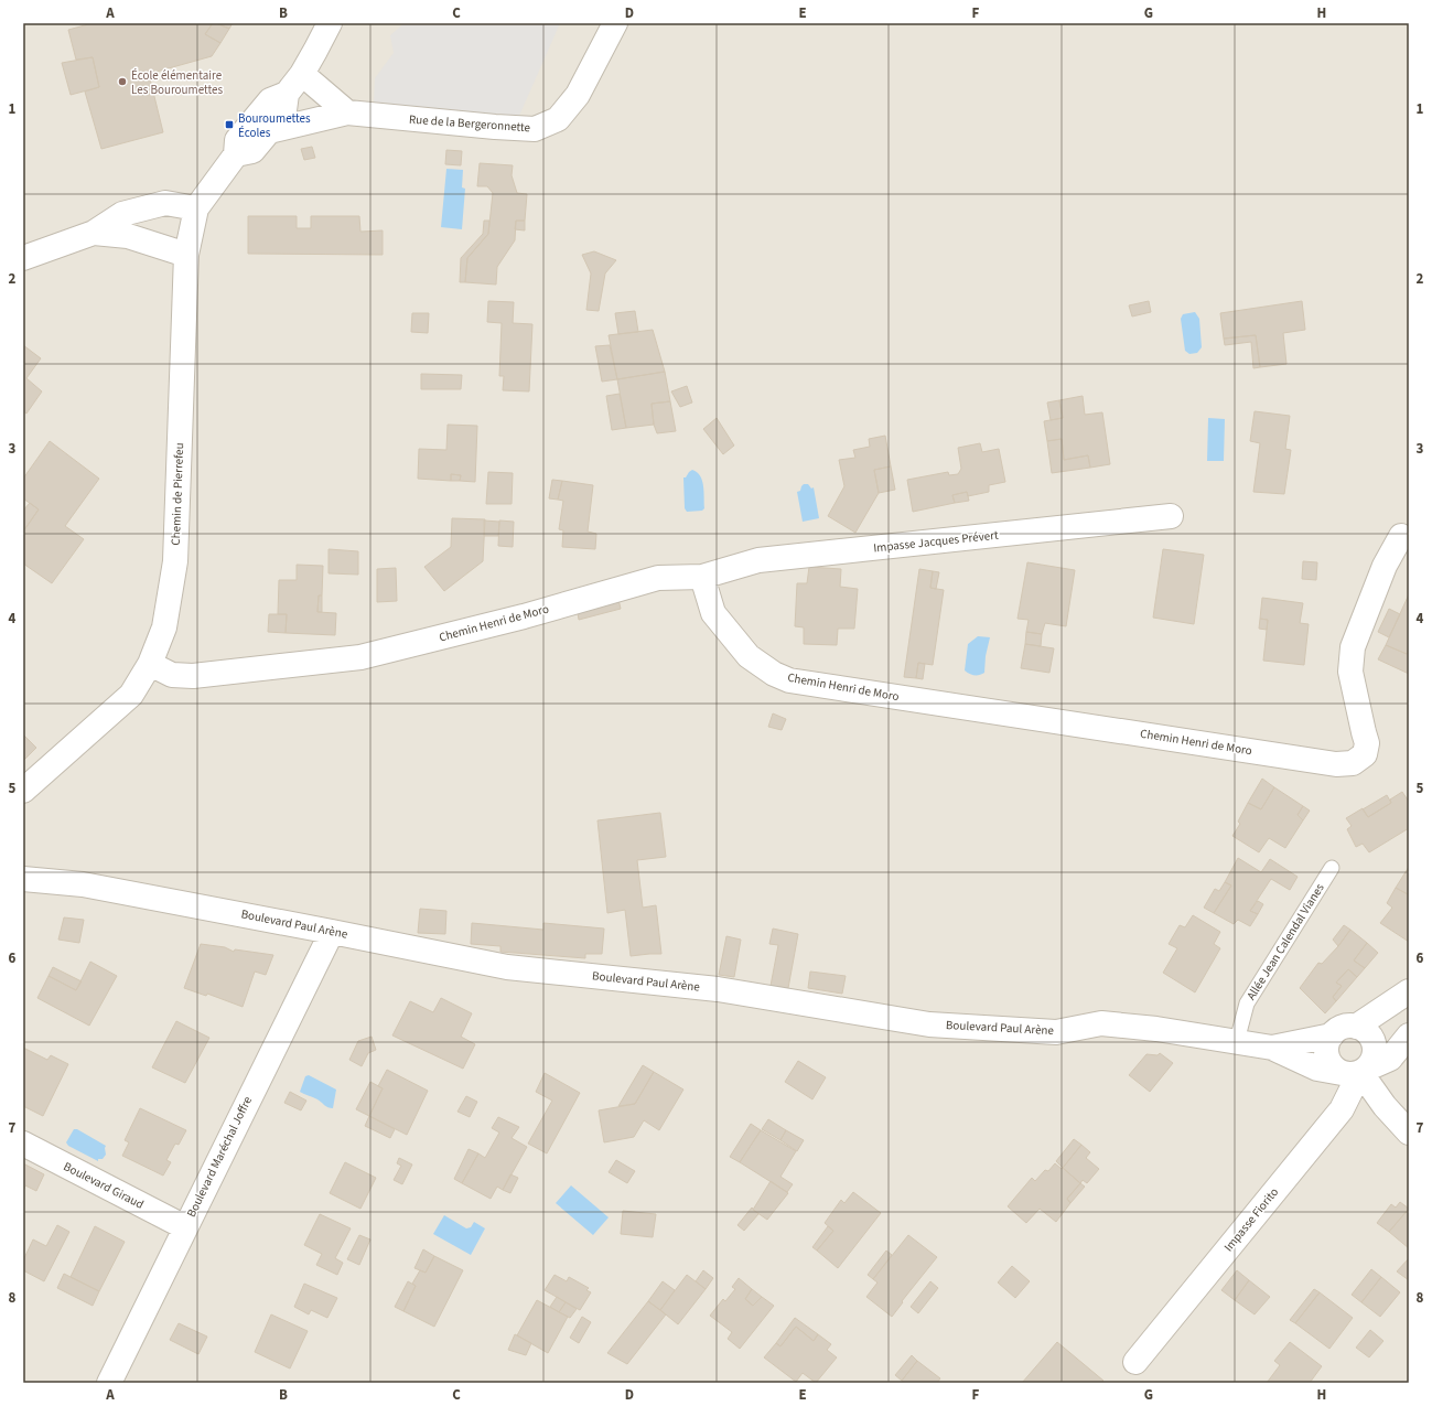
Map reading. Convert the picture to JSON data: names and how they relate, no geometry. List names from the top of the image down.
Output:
{
  "streets": {
    "street": [
      "Rue de la Bergeronnette",
      "Chemin de Pierrefeu",
      "Impasse Jacques Prévert",
      "Chemin Henri de Moro",
      "Boulevard Paul Arène",
      "Boulevard Maréchal Joffre",
      "Boulevard Giraud",
      "Impasse Fiorito"
    ],
    "lane": ["Allée Jean Calendal Vianes"]
  },
  "crossings": [
    ["Chemin de Pierrefeu", "Chemin Henri de Moro"],
    ["Impasse Jacques Prévert", "Chemin Henri de Moro"],
    ["Boulevard Paul Arène", "Allée Jean Calendal Vianes"],
    ["Boulevard Paul Arène", "Boulevard Maréchal Joffre"],
    ["Boulevard Paul Arène", "Impasse Fiorito"],
    ["Boulevard Maréchal Joffre", "Boulevard Giraud"]
  ],
  "places": {
    "other": ["École élémentaire Les Bouroumettes"],
    "transit": ["Bouroumettes Écoles"]
  },
  "grid": {
    "columns": [
      "A",
      "B",
      "C",
      "D",
      "E",
      "F",
      "G",
      "H"
    ],
    "rows": [
      "1",
      "2",
      "3",
      "4",
      "5",
      "6",
      "7",
      "8"
    ]
  }
}
